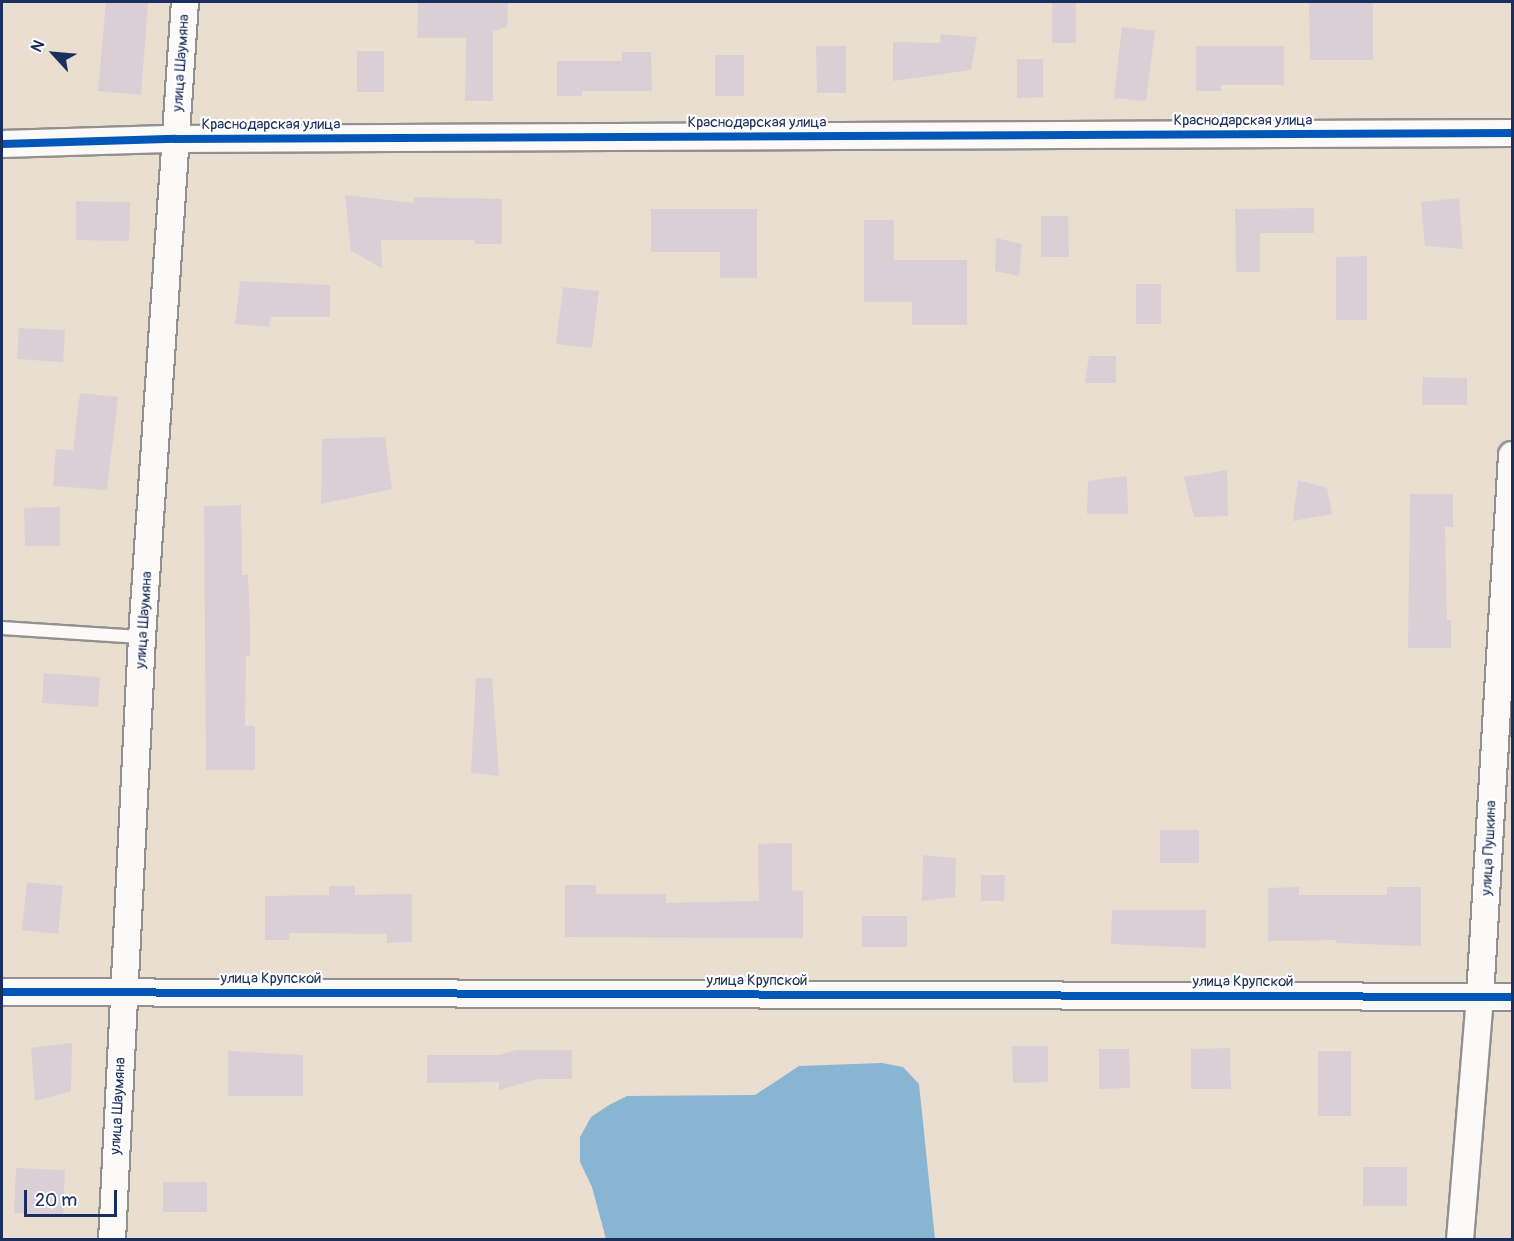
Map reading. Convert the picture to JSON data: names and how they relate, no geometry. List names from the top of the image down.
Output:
{
  "streets": {
    "street": [
      "улица Шаумяна",
      "Краснодарская улица",
      "улица Пушкина",
      "улица Крупской"
    ]
  },
  "crossings": [
    ["улица Шаумяна", "Краснодарская улица"],
    ["улица Шаумяна", "улица Крупской"],
    ["улица Пушкина", "улица Крупской"]
  ],
  "scale_bar": "20 m",
  "north": "top left"
}
